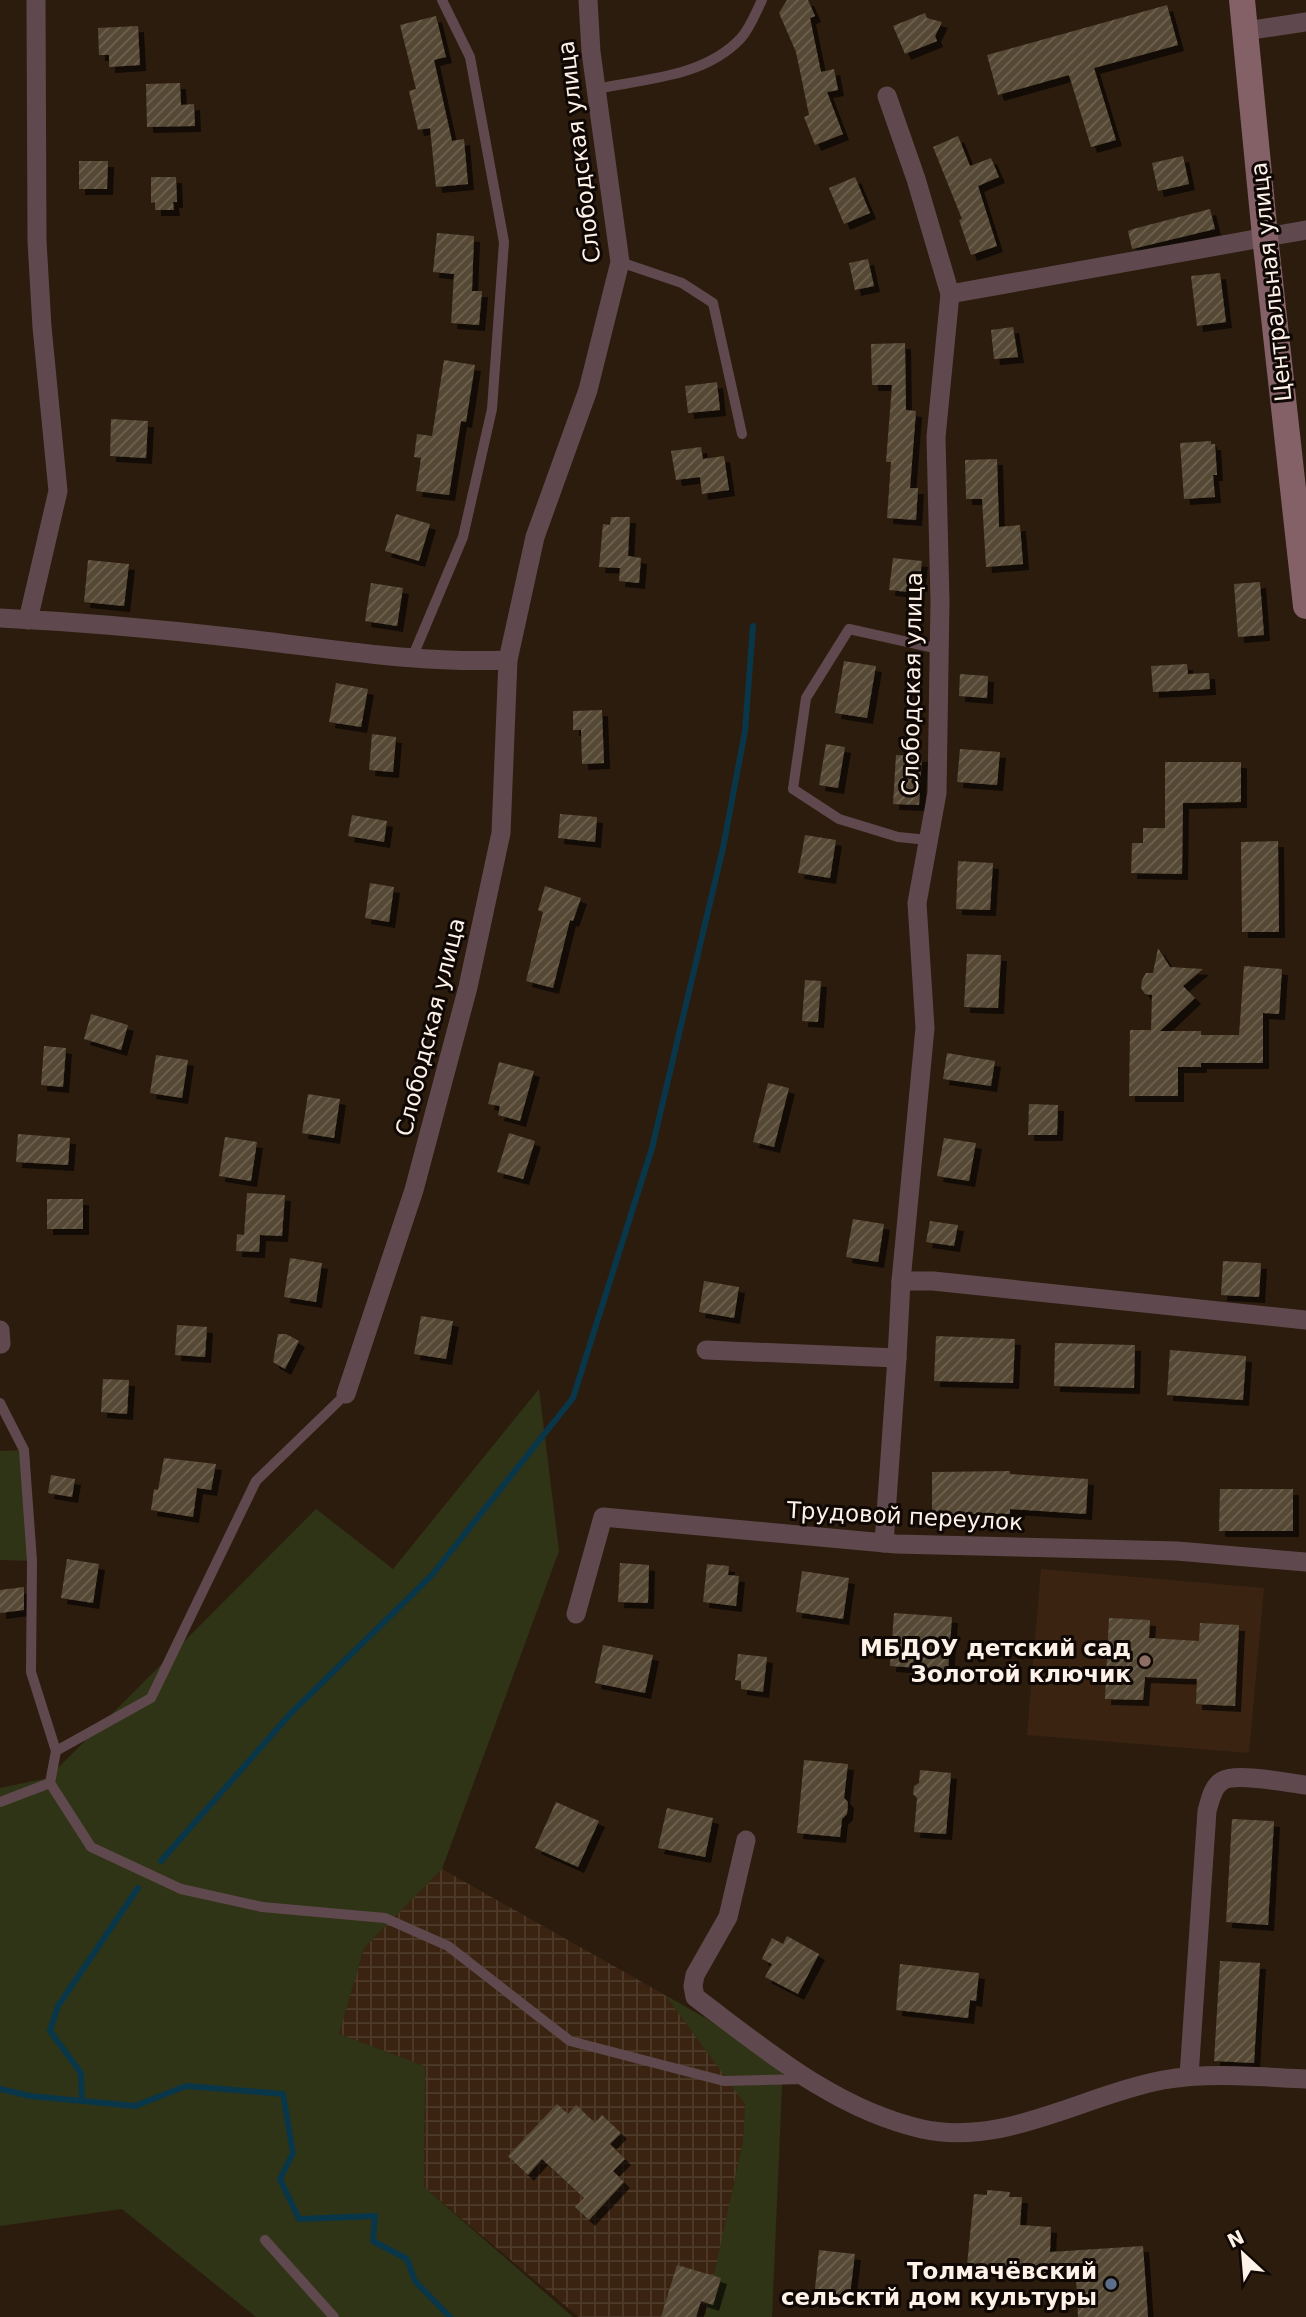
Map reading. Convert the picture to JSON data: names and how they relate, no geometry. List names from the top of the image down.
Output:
{
  "streets": {
    "street": ["Слободская улица", "Центральная улица", "Трудовой переулок"]
  },
  "places": ["МБДОУ детский сад Золотой ключик", "Толмачёвский сельсктй дом культуры"],
  "north": "top left"
}
